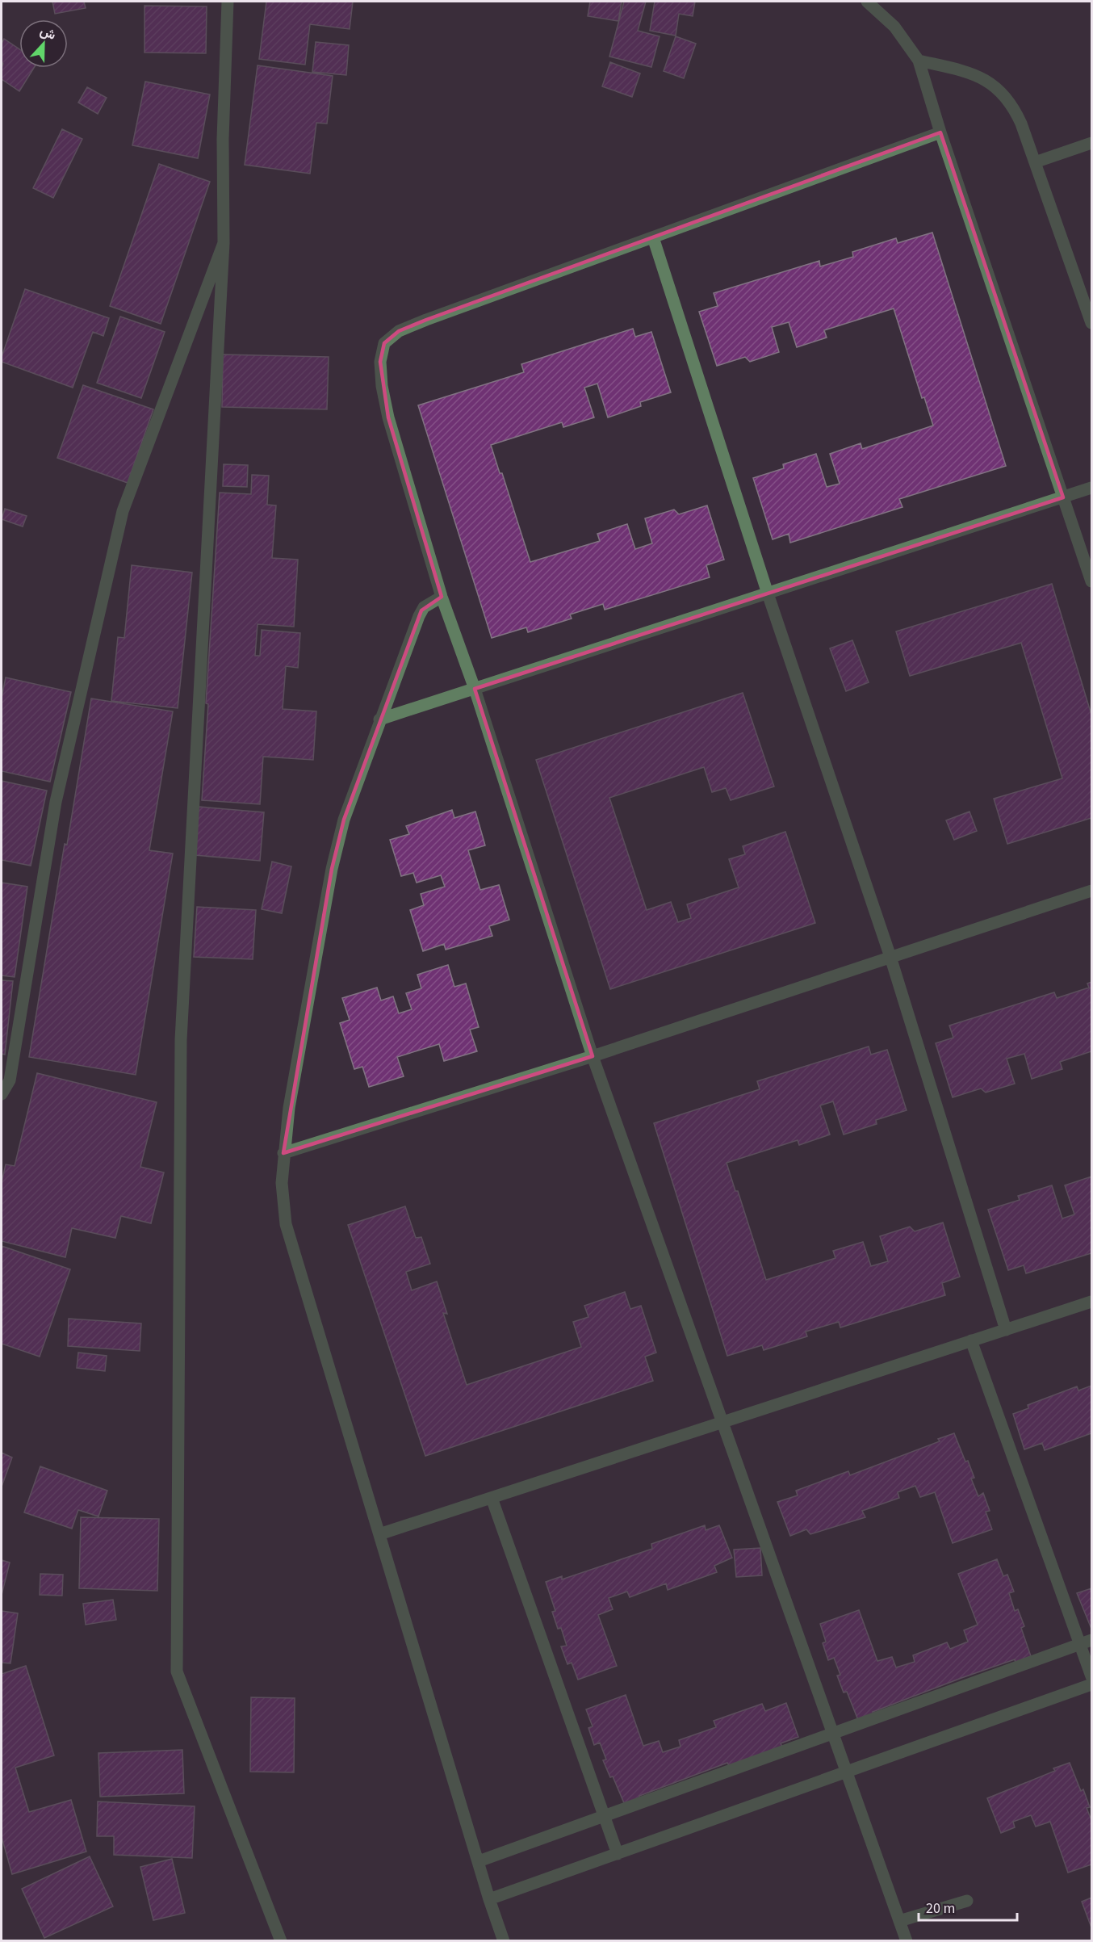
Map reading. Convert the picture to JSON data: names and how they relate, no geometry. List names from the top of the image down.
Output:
{
  "scale_bar": "20 m",
  "north": "top"
}
